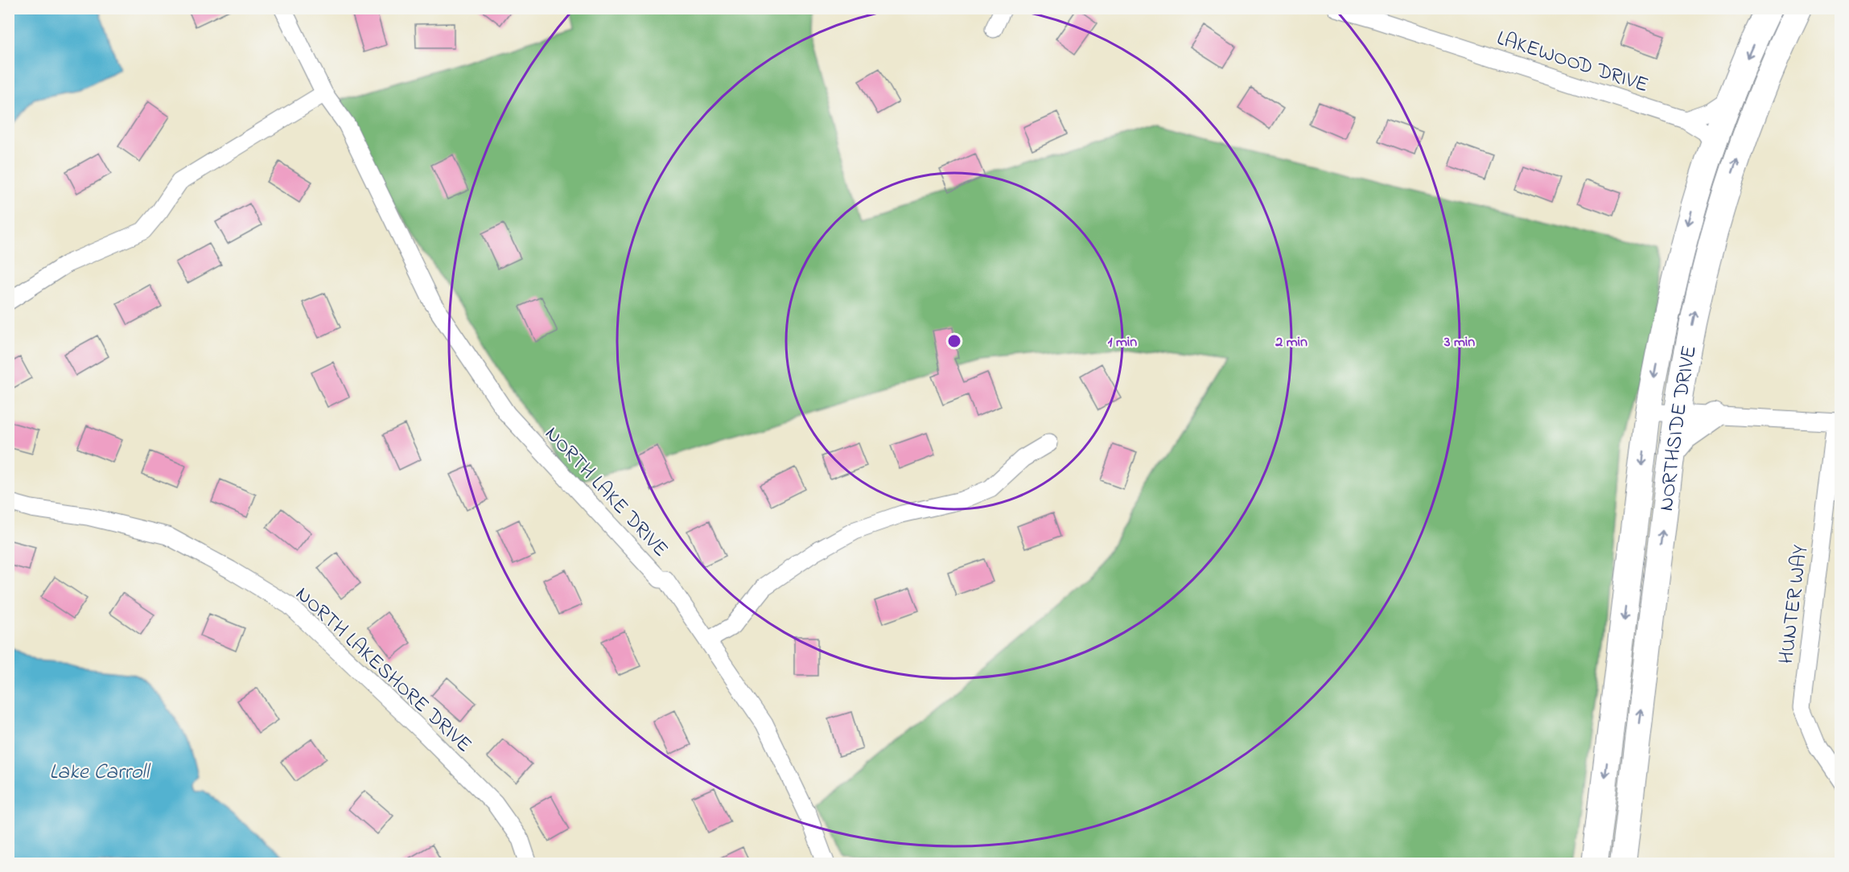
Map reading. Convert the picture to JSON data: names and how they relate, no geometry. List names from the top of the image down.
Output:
{
  "streets": {
    "highway": ["NORTHSIDE DRIVE"],
    "street": [
      "LAKEWOOD DRIVE",
      "NORTH LAKE DRIVE",
      "HUNTER WAY",
      "NORTH LAKESHORE DRIVE"
    ]
  },
  "crossings": [
    ["LAKEWOOD DRIVE", "NORTHSIDE DRIVE"]
  ],
  "water": ["Lake Carroll"],
  "rings": ["1 min", "2 min", "3 min"]
}
